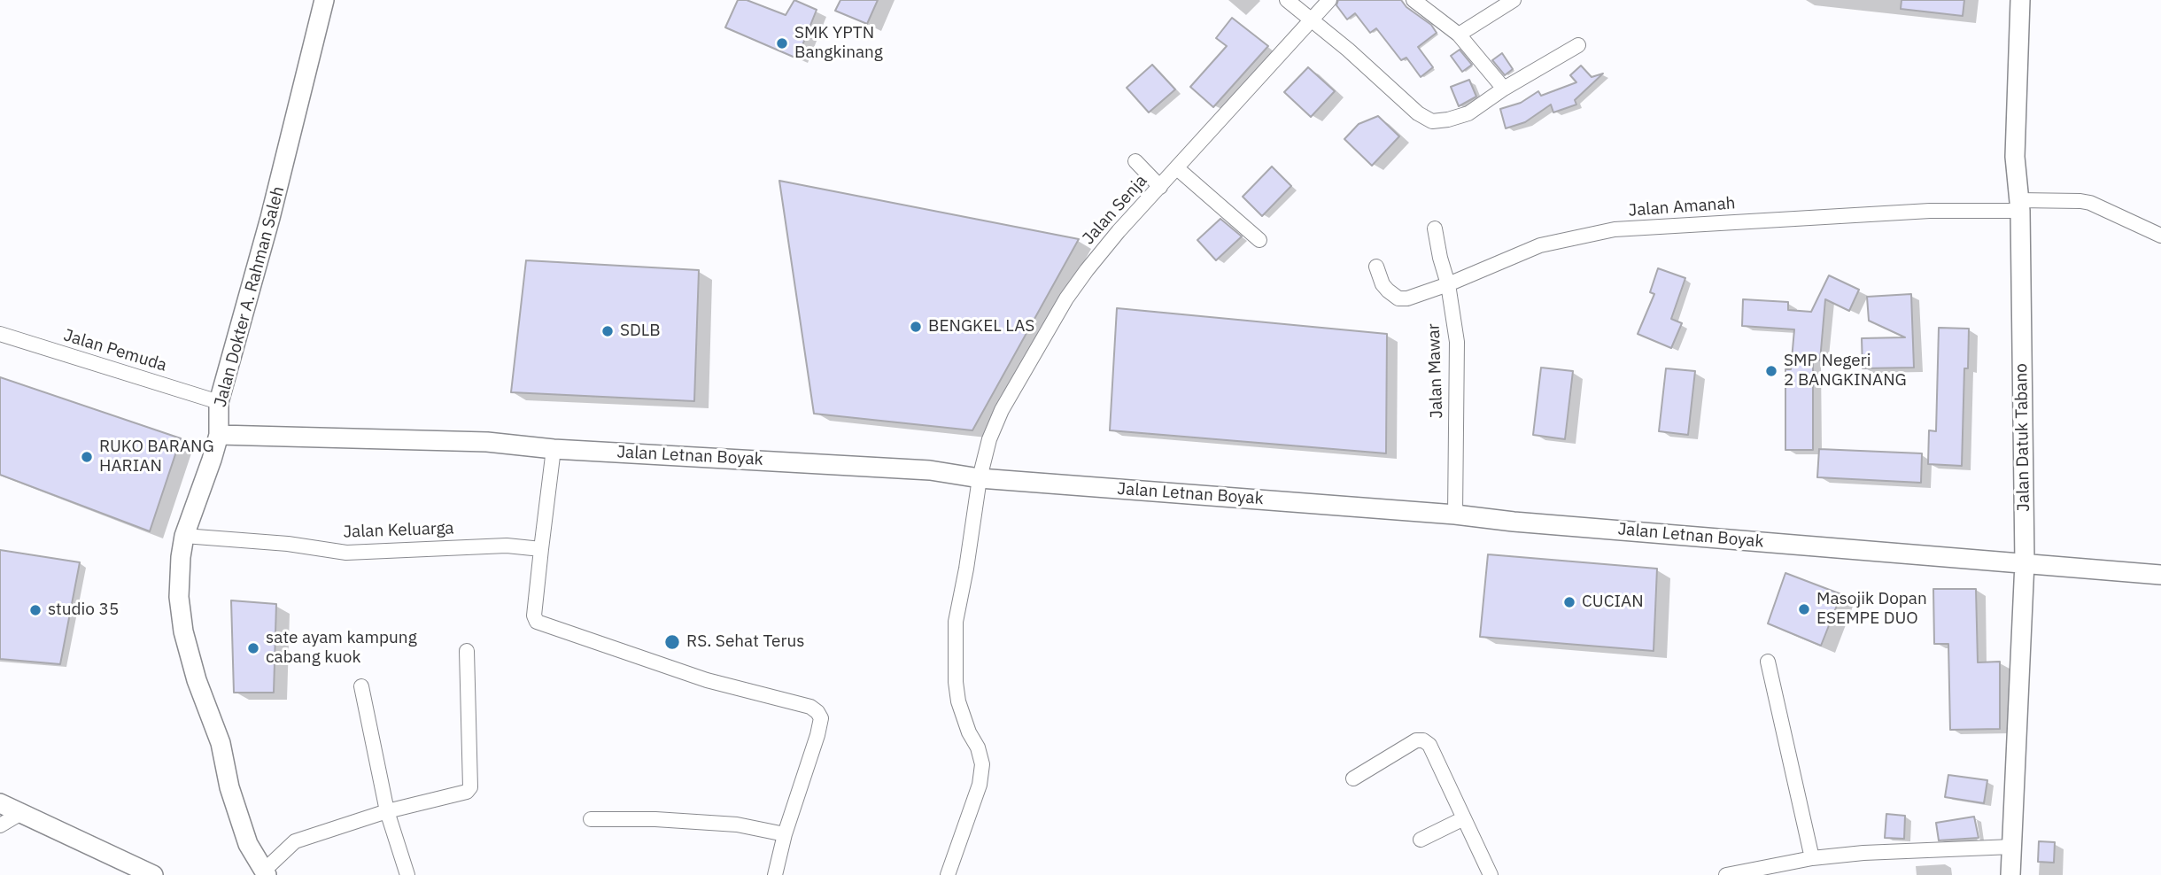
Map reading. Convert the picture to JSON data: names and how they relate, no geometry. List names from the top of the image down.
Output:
{
  "streets": {
    "street": [
      "Jalan Amanah",
      "Jalan Senja",
      "Jalan Dokter A. Rahman Saleh",
      "Jalan Pemuda",
      "Jalan Mawar",
      "Jalan Datuk Tabano",
      "Jalan Letnan Boyak",
      "Jalan Keluarga"
    ]
  },
  "crossings": [
    ["Jalan Amanah", "Jalan Mawar"],
    ["Jalan Amanah", "Jalan Datuk Tabano"],
    ["Jalan Senja", "Jalan Letnan Boyak"],
    ["Jalan Dokter A. Rahman Saleh", "Jalan Pemuda"],
    ["Jalan Dokter A. Rahman Saleh", "Jalan Letnan Boyak"],
    ["Jalan Dokter A. Rahman Saleh", "Jalan Keluarga"],
    ["Jalan Mawar", "Jalan Letnan Boyak"],
    ["Jalan Datuk Tabano", "Jalan Letnan Boyak"]
  ],
  "places": [
    "SMK YPTN Bangkinang",
    "BENGKEL LAS",
    "SDLB",
    "SMP Negeri 2 BANGKINANG",
    "RUKO BARANG HARIAN",
    "CUCIAN",
    "Masojik Dopan ESEMPE DUO",
    "studio 35",
    "RS. Sehat Terus",
    "sate ayam kampung cabang kuok"
  ]
}
